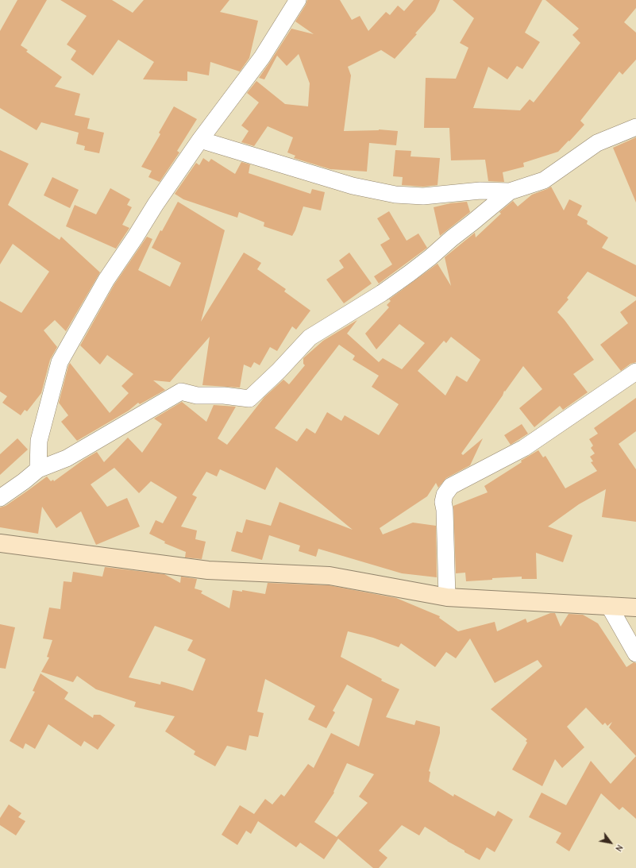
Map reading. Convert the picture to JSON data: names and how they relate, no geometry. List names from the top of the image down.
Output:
{
  "north": "bottom right"
}
